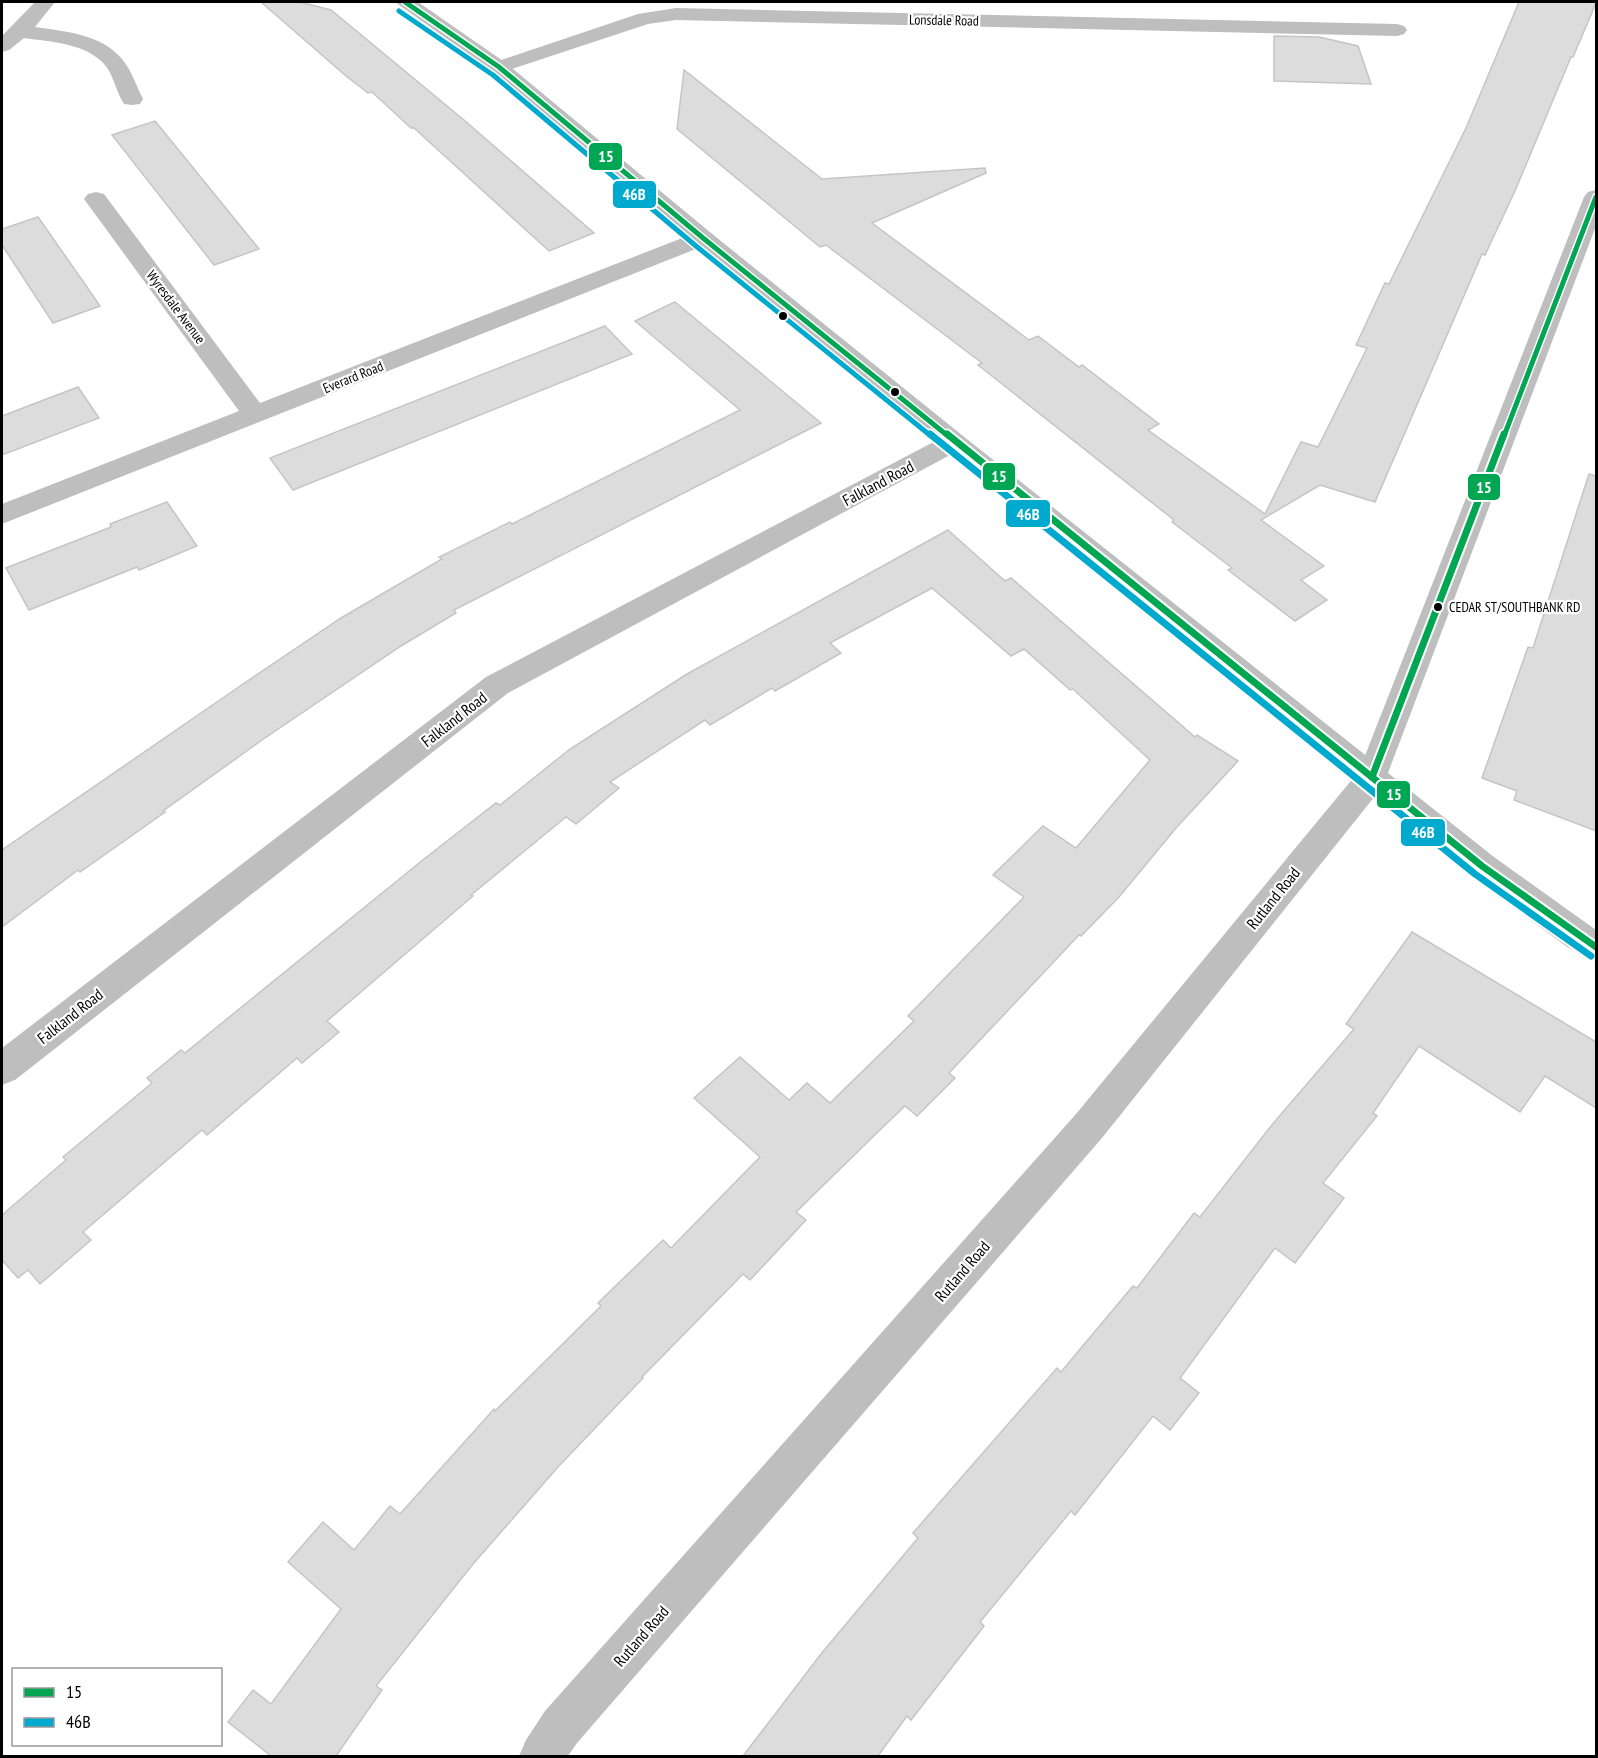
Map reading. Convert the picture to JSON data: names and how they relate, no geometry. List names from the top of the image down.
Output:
{
  "streets": {
    "street": [
      "Lonsdale Road",
      "Wyresdale Avenue",
      "Everard Road",
      "Falkland Road",
      "Rutland Road"
    ]
  },
  "crossings": [
    ["Wyresdale Avenue", "Everard Road"]
  ],
  "places": ["CEDAR ST/SOUTHBANK RD"],
  "lines": ["transit line 15", "transit line 46B"],
  "legend": ["15", "46B"]
}
